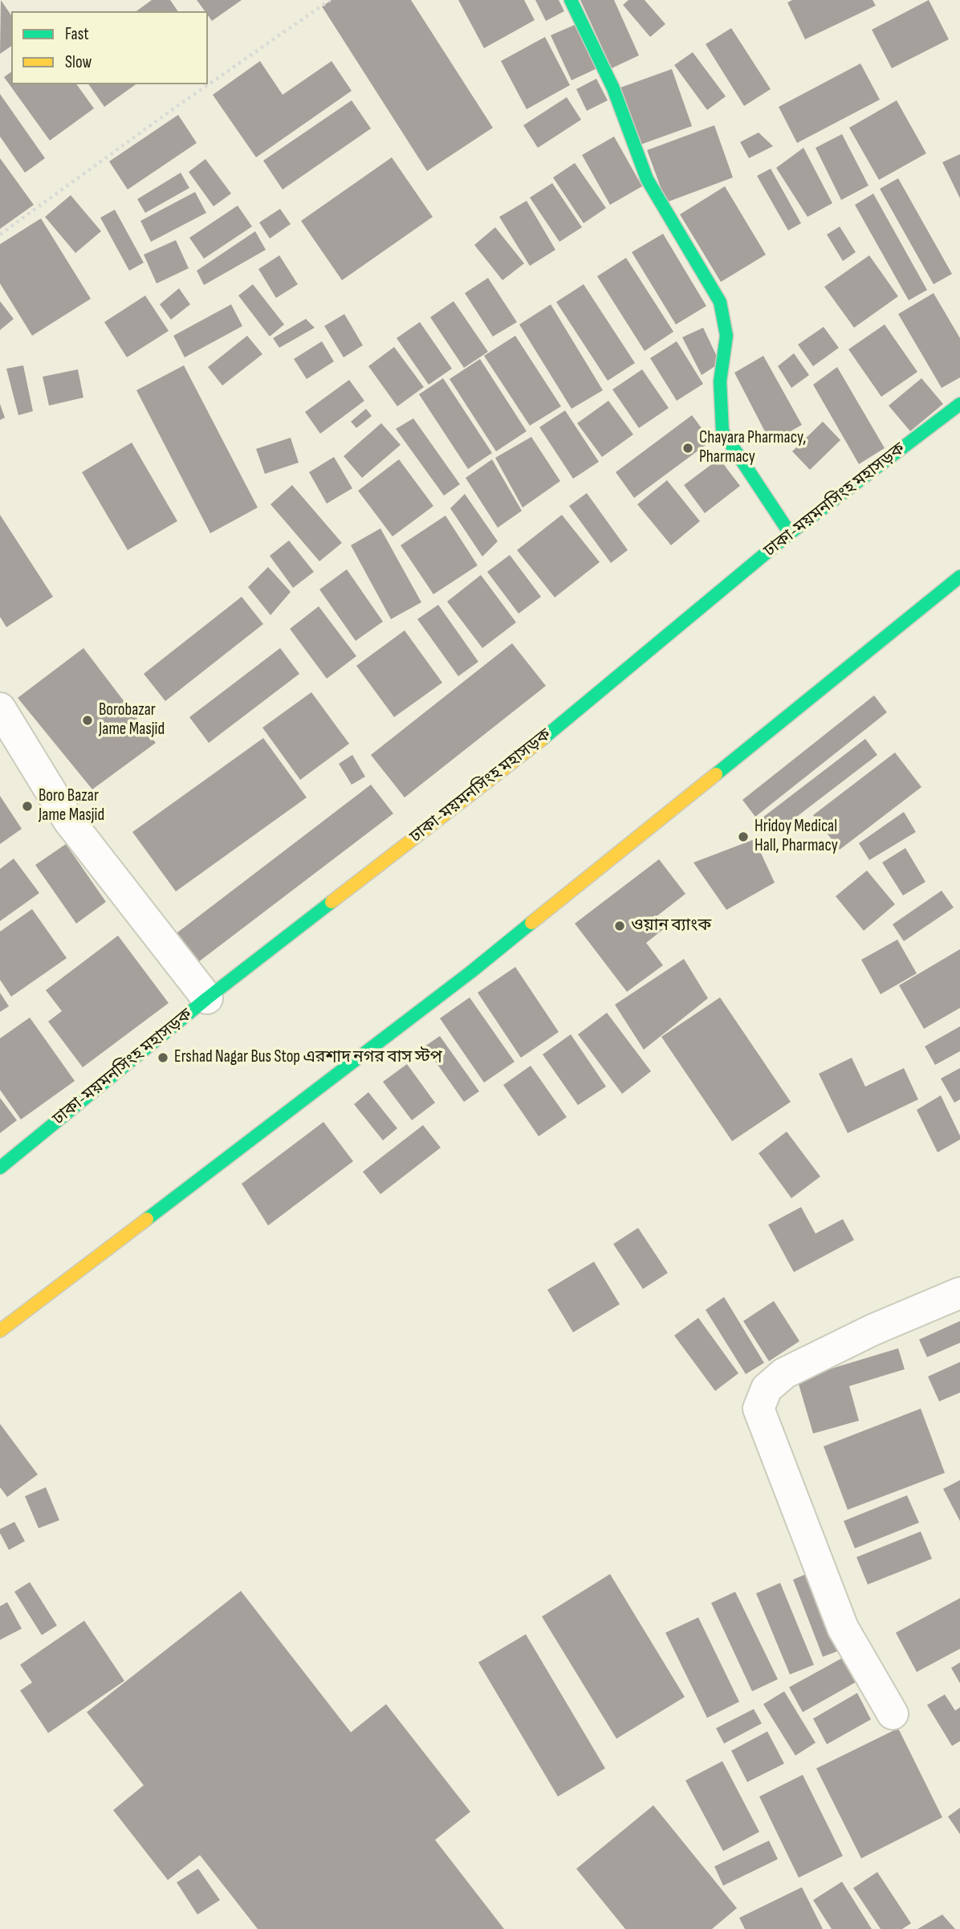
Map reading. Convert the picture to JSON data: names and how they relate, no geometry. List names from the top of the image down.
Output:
{
  "streets": {
    "main road": ["ঢাকা-ময়মনসিংহ মহাসড়ক"]
  },
  "places": [
    "Chayara Pharmacy, Pharmacy",
    "Borobazar Jame Masjid",
    "Boro Bazar Jame Masjid",
    "Hridoy Medical Hall, Pharmacy",
    "ওয়ান ব্যাংক",
    "Ershad Nagar Bus Stop এরশাদ নগর বাস স্টপ"
  ],
  "legend": ["Fast", "Slow"]
}
